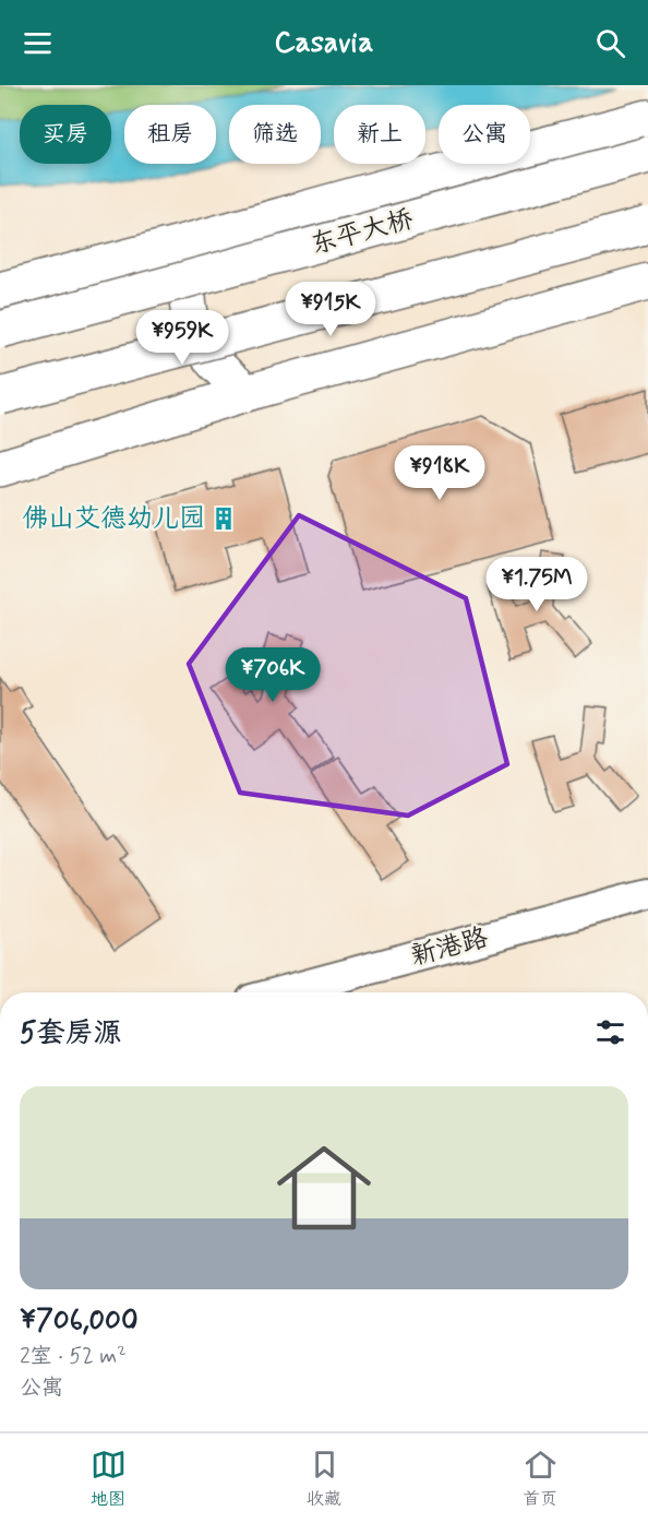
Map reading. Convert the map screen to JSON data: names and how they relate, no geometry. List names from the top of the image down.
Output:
{
  "streets": {
    "main road": ["东平大桥"],
    "street": ["新港路"]
  },
  "places": {
    "building": ["佛山艾德幼儿园"]
  },
  "page": {
    "header": "Casavia",
    "chip": [
      "买房",
      "租房",
      "筛选",
      "新上",
      "公寓"
    ],
    "price": [
      "¥915K",
      "¥959K",
      "¥918K",
      "¥1.75M",
      "¥706K"
    ],
    "heading": "5套房源",
    "list": [
      {
        "name": "¥706,000",
        "note": "2室 · 52 m² · 公寓"
      }
    ],
    "tabs": ["地图", "收藏", "首页"]
  }
}
